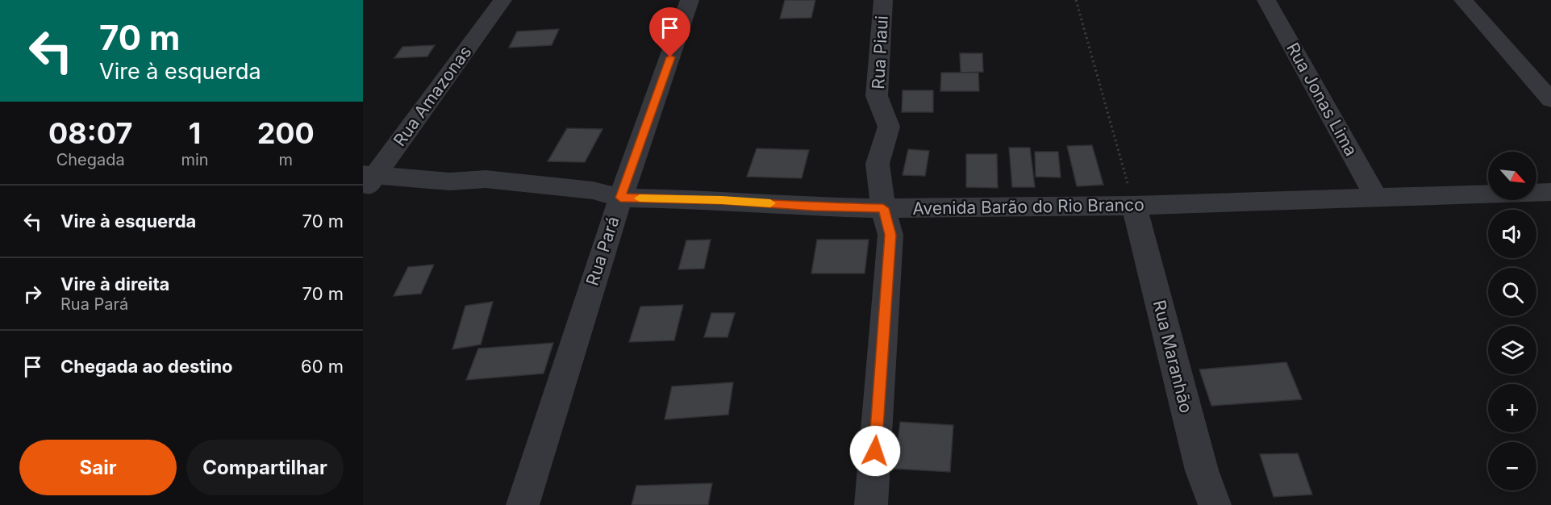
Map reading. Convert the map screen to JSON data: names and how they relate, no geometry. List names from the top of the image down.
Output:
{
  "streets": {
    "street": [
      "Rua Piaui",
      "Rua Amazonas",
      "Rua Jonas Lima",
      "Avenida Barão do Rio Branco",
      "Rua Pará",
      "Rua Maranhão"
    ]
  },
  "crossings": [
    ["Rua Piaui", "Avenida Barão do Rio Branco"],
    ["Rua Amazonas", "Avenida Barão do Rio Branco"],
    ["Rua Jonas Lima", "Avenida Barão do Rio Branco"],
    ["Avenida Barão do Rio Branco", "Rua Pará"],
    ["Avenida Barão do Rio Branco", "Rua Maranhão"]
  ],
  "north": "bottom right",
  "page": {
    "turn": ["70 m", "Vire à esquerda"],
    "eta": [
      "08:07",
      "Chegada",
      "1",
      "min",
      "200",
      "m"
    ],
    "map_buttons": ["+", "−"],
    "list": [
      {
        "name": "Vire à esquerda",
        "value": "70 m"
      },
      {
        "name": "Vire à direita",
        "note": "Rua Pará",
        "value": "70 m"
      },
      {
        "name": "Chegada ao destino",
        "value": "60 m"
      }
    ],
    "buttons": ["Sair", "Compartilhar"]
  }
}
